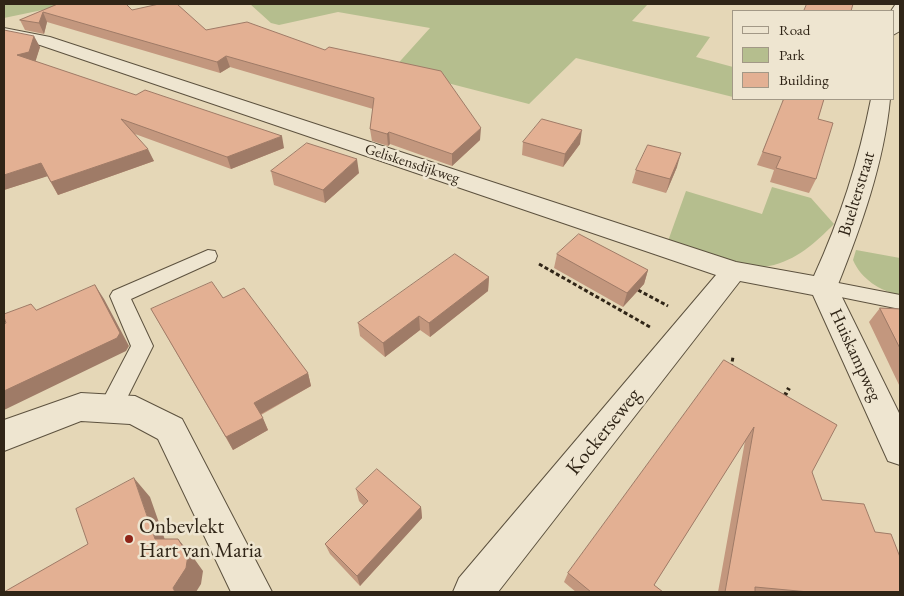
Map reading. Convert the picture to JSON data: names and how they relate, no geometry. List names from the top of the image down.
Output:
{
  "streets": {
    "street": [
      "Geliskensdijkweg",
      "Buelterstraat",
      "Huiskampweg",
      "Kockerseweg"
    ]
  },
  "crossings": [
    ["Geliskensdijkweg", "Buelterstraat"],
    ["Geliskensdijkweg", "Huiskampweg"],
    ["Geliskensdijkweg", "Kockerseweg"],
    ["Buelterstraat", "Huiskampweg"]
  ],
  "places": ["Onbevlekt Hart van Maria"],
  "legend": ["Road", "Park", "Building"]
}
